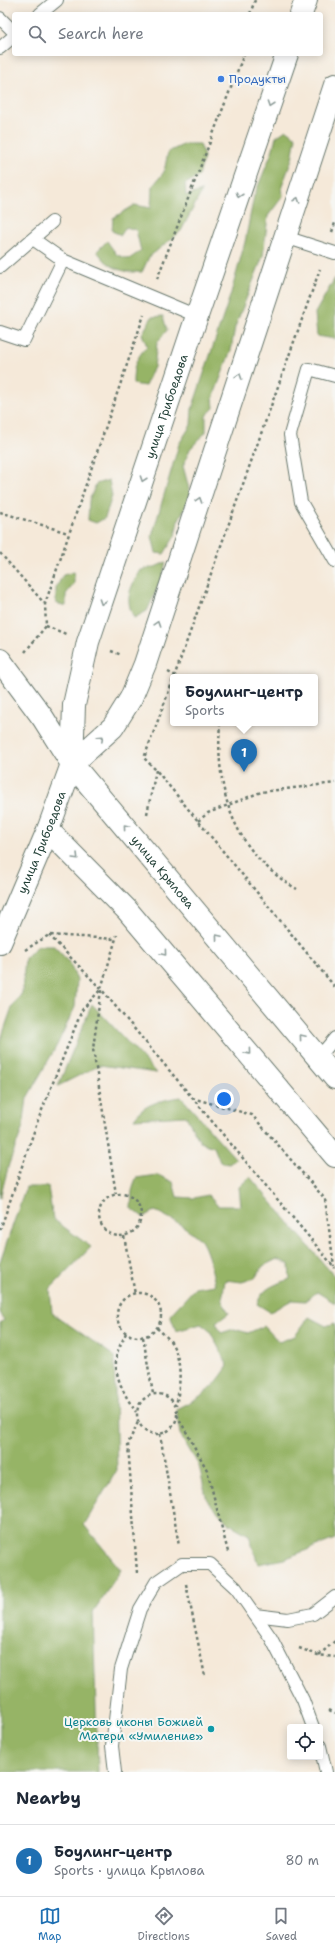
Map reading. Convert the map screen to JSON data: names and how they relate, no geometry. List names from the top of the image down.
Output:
{
  "streets": {
    "main road": ["улица Грибоедова", "улица Крылова"]
  },
  "crossings": [
    ["улица Грибоедова", "улица Крылова"]
  ],
  "places": ["Продукты", "Церковь иконы Божией Матери «Умиление»"],
  "page": {
    "search": "Search here",
    "popup": ["Боулинг-центр", "Sports"],
    "pins": "1",
    "heading": "Nearby",
    "list": [
      {
        "mark": "1",
        "name": "Боулинг-центр",
        "note": "Sports · улица Крылова",
        "value": "80 m"
      }
    ],
    "nav": ["Map", "Directions", "Saved"]
  }
}
